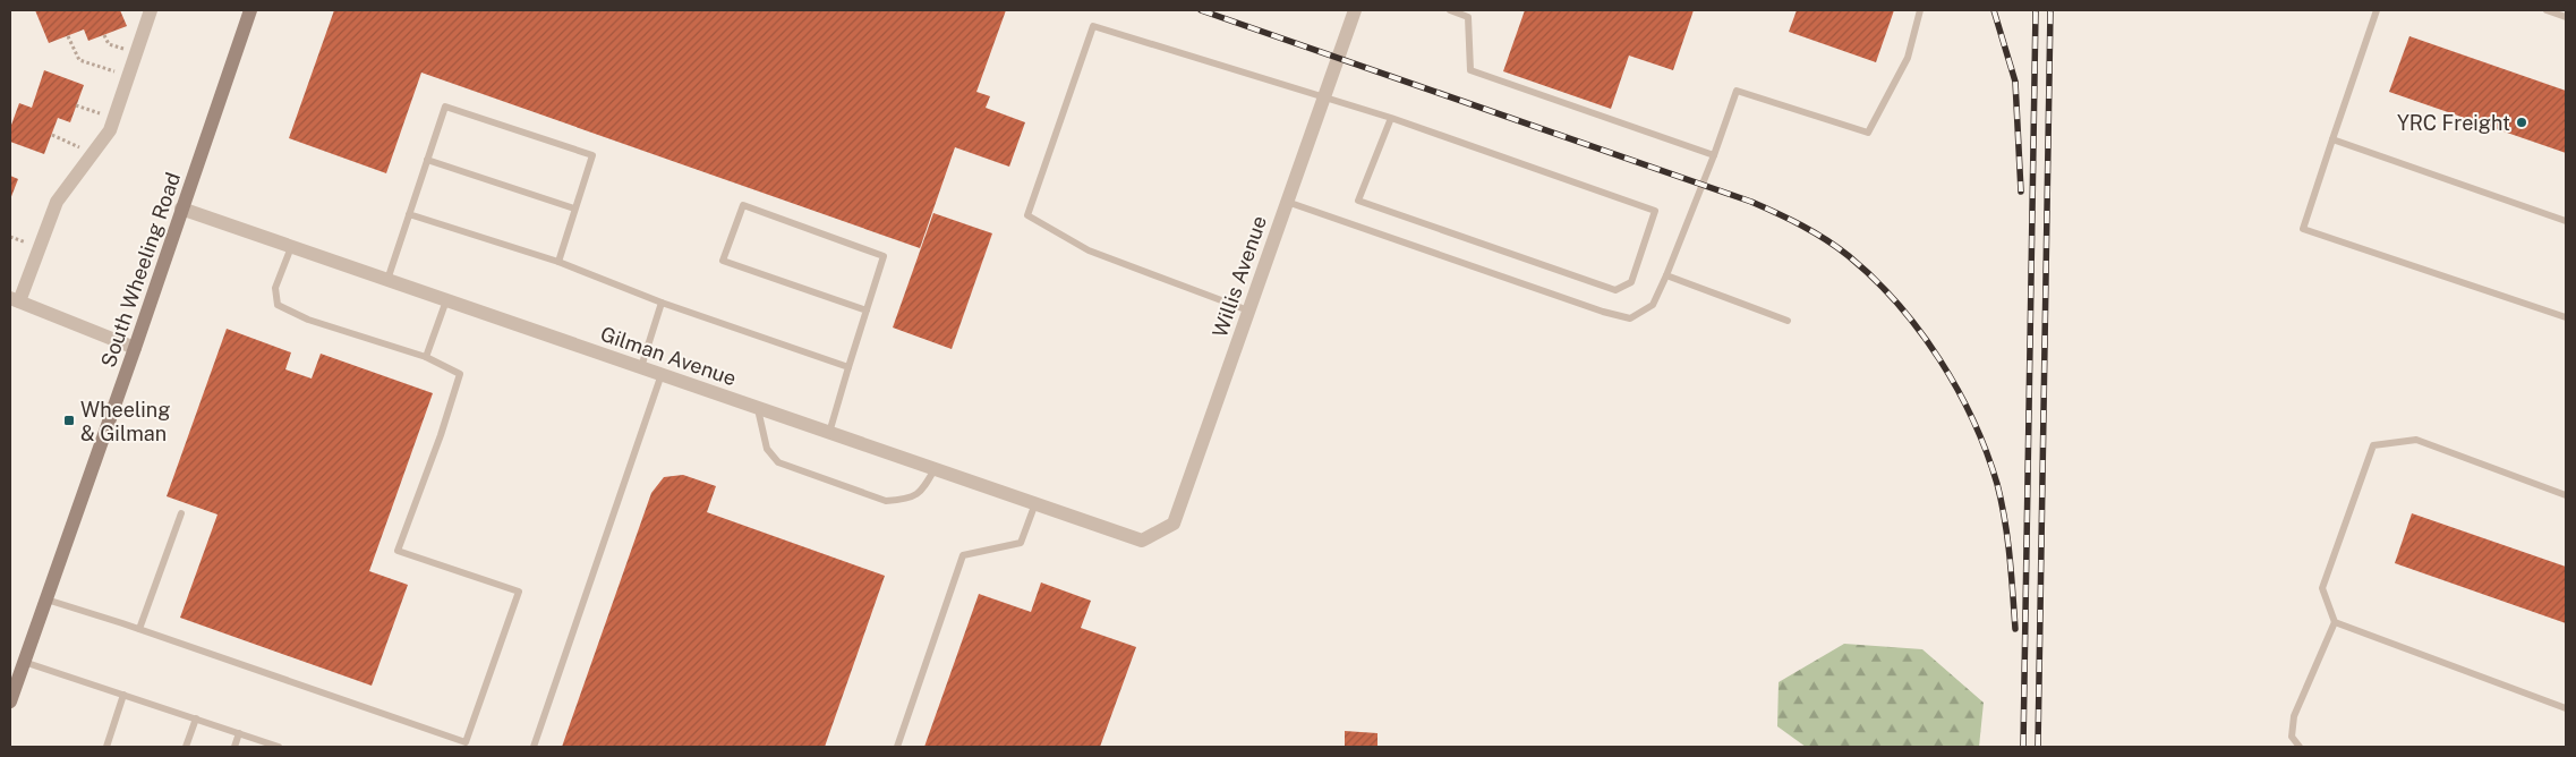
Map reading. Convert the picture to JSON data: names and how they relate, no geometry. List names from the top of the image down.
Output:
{
  "streets": {
    "main road": ["South Wheeling Road"],
    "street": ["Willis Avenue", "Gilman Avenue"]
  },
  "crossings": [
    ["South Wheeling Road", "Gilman Avenue"],
    ["Willis Avenue", "Gilman Avenue"]
  ],
  "places": {
    "other": ["YRC Freight"],
    "transit": ["Wheeling & Gilman"]
  }
}
